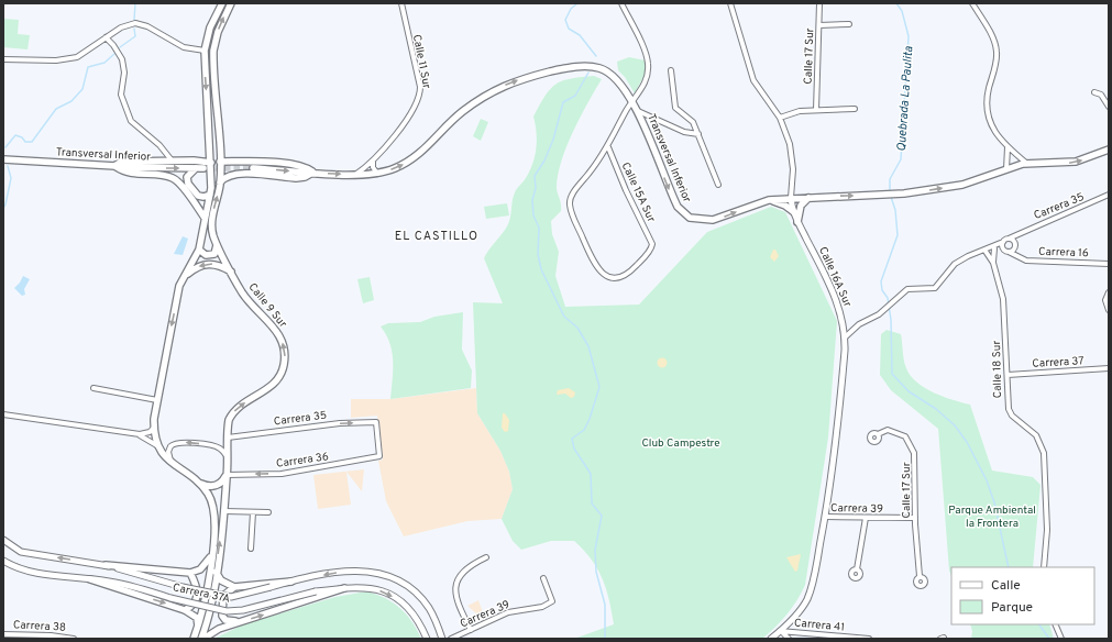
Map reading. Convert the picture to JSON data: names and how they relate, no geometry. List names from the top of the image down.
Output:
{
  "streets": {
    "main road": ["Transversal Inferior", "Calle 9 Sur"],
    "street": [
      "Calle 17 Sur",
      "Calle 11 Sur",
      "Calle 15A Sur",
      "Carrera 35",
      "Carrera 16",
      "Calle 16A Sur",
      "Carrera 37",
      "Calle 18 Sur",
      "Carrera 36",
      "Carrera 39",
      "Carrera 37A",
      "Carrera 41",
      "Carrera 38"
    ]
  },
  "crossings": [
    ["Calle 17 Sur", "Carrera 39"],
    ["Calle 11 Sur", "Transversal Inferior"],
    ["Transversal Inferior", "Calle 16A Sur"],
    ["Carrera 35", "Carrera 16"],
    ["Carrera 35", "Calle 9 Sur"],
    ["Carrera 35", "Carrera 36"],
    ["Calle 16A Sur", "Carrera 39"],
    ["Calle 16A Sur", "Carrera 41"],
    ["Calle 9 Sur", "Carrera 36"],
    ["Carrera 37", "Calle 18 Sur"]
  ],
  "one_way": ["Transversal Inferior", "Carrera 35", "Carrera 36"],
  "districts": ["EL CASTILLO"],
  "water": ["Quebrada La Paulita"],
  "parks": ["Club Campestre", "Parque Ambiental la Frontera"],
  "legend": ["Calle", "Parque"]
}
